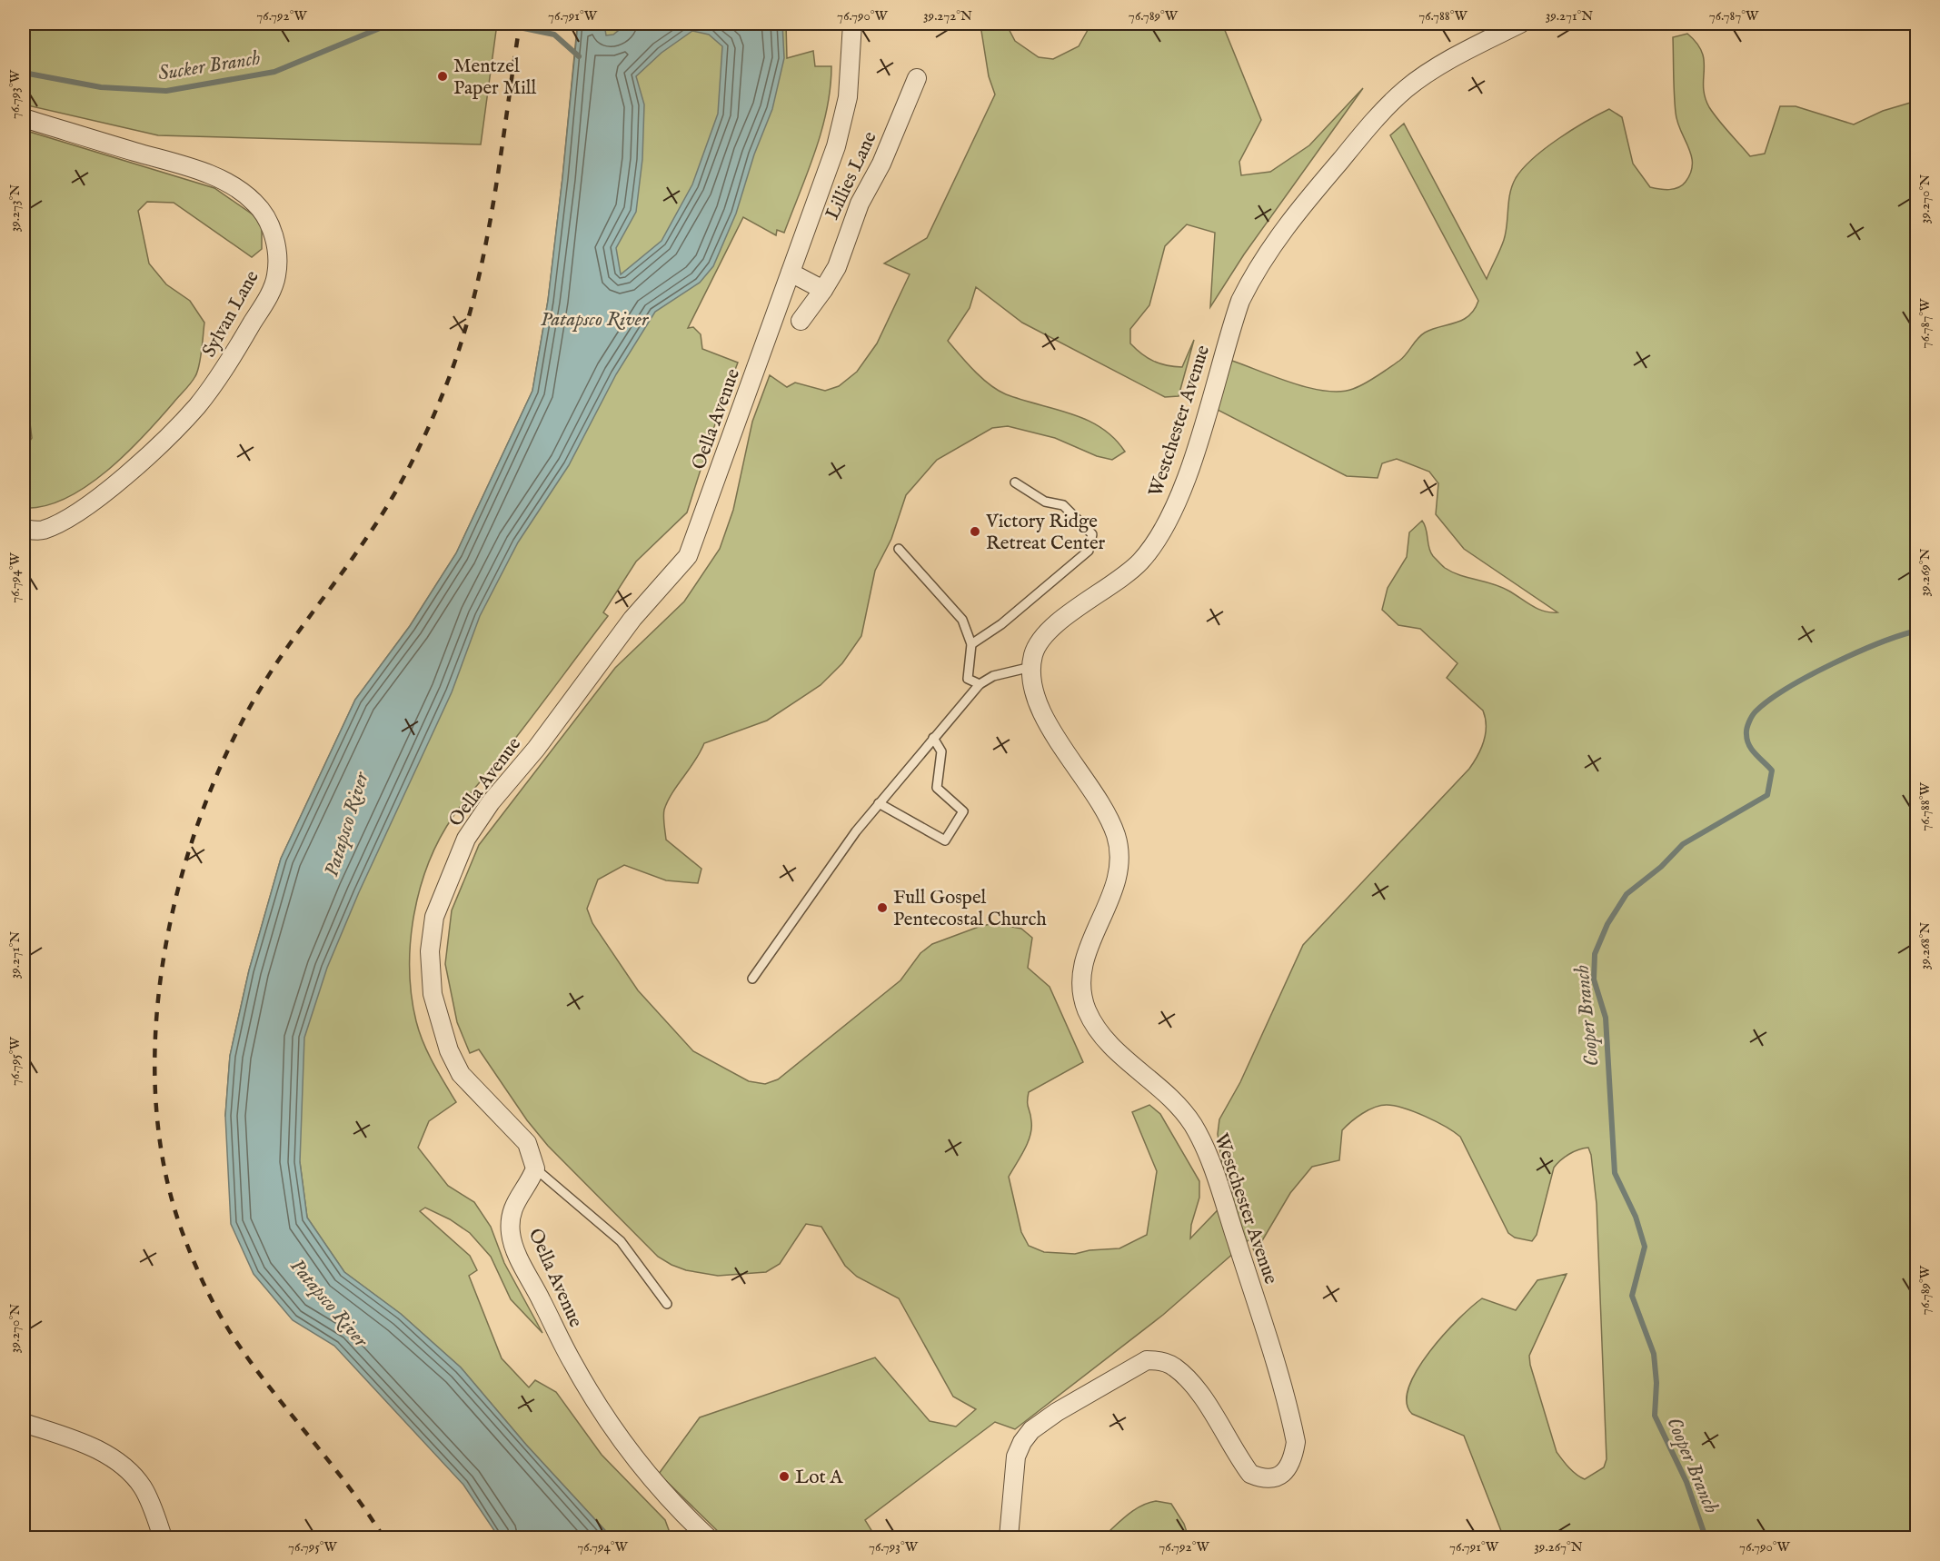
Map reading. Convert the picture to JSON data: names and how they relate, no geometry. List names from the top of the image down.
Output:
{
  "streets": {
    "street": [
      "Lillies Lane",
      "Sylvan Lane",
      "Oella Avenue",
      "Westchester Avenue"
    ]
  },
  "water": ["Sucker Branch", "Patapsco River", "Cooper Branch"],
  "places": [
    "Mentzel Paper Mill",
    "Victory Ridge Retreat Center",
    "Full Gospel Pentecostal Church",
    "Lot A"
  ],
  "coordinates": [
    "76.792°W",
    "76.791°W",
    "76.790°W",
    "39.272°N",
    "76.789°W",
    "76.788°W",
    "39.271°N",
    "76.787°W",
    "76.793°W",
    "39.270°N",
    "39.273°N",
    "39.269°N",
    "76.794°W",
    "39.268°N",
    "76.795°W",
    "39.267°N"
  ]
}
